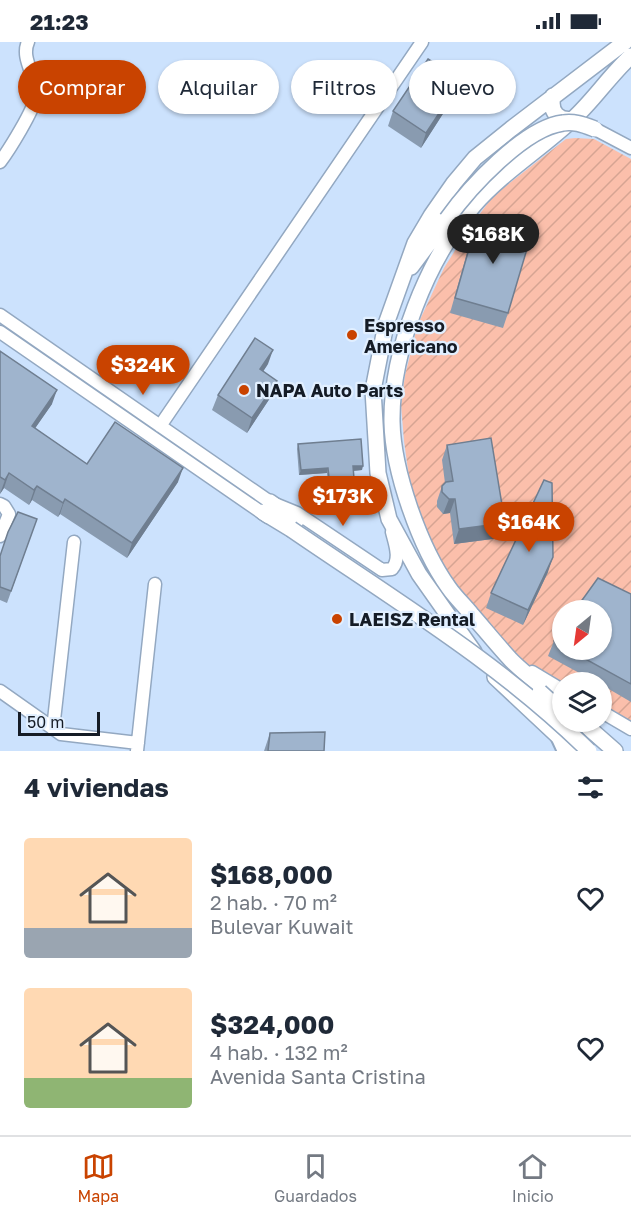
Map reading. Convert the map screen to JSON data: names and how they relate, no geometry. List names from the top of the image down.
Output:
{
  "places": ["Espresso Americano", "NAPA Auto Parts", "LAEISZ Rental"],
  "scale_bar": "50 m",
  "north": "bottom left",
  "page": {
    "status": "21:23",
    "chip": [
      "Comprar",
      "Alquilar",
      "Filtros",
      "Nuevo"
    ],
    "price": [
      "$168K",
      "$324K",
      "$173K",
      "$164K"
    ],
    "scale": "50 m",
    "heading": "4 viviendas",
    "list": [
      {
        "name": "$168,000",
        "note": "2 hab. · 70 m² · Bulevar Kuwait"
      },
      {
        "name": "$324,000",
        "note": "4 hab. · 132 m² · Avenida Santa Cristina"
      }
    ],
    "tabs": ["Mapa", "Guardados", "Inicio"]
  }
}
